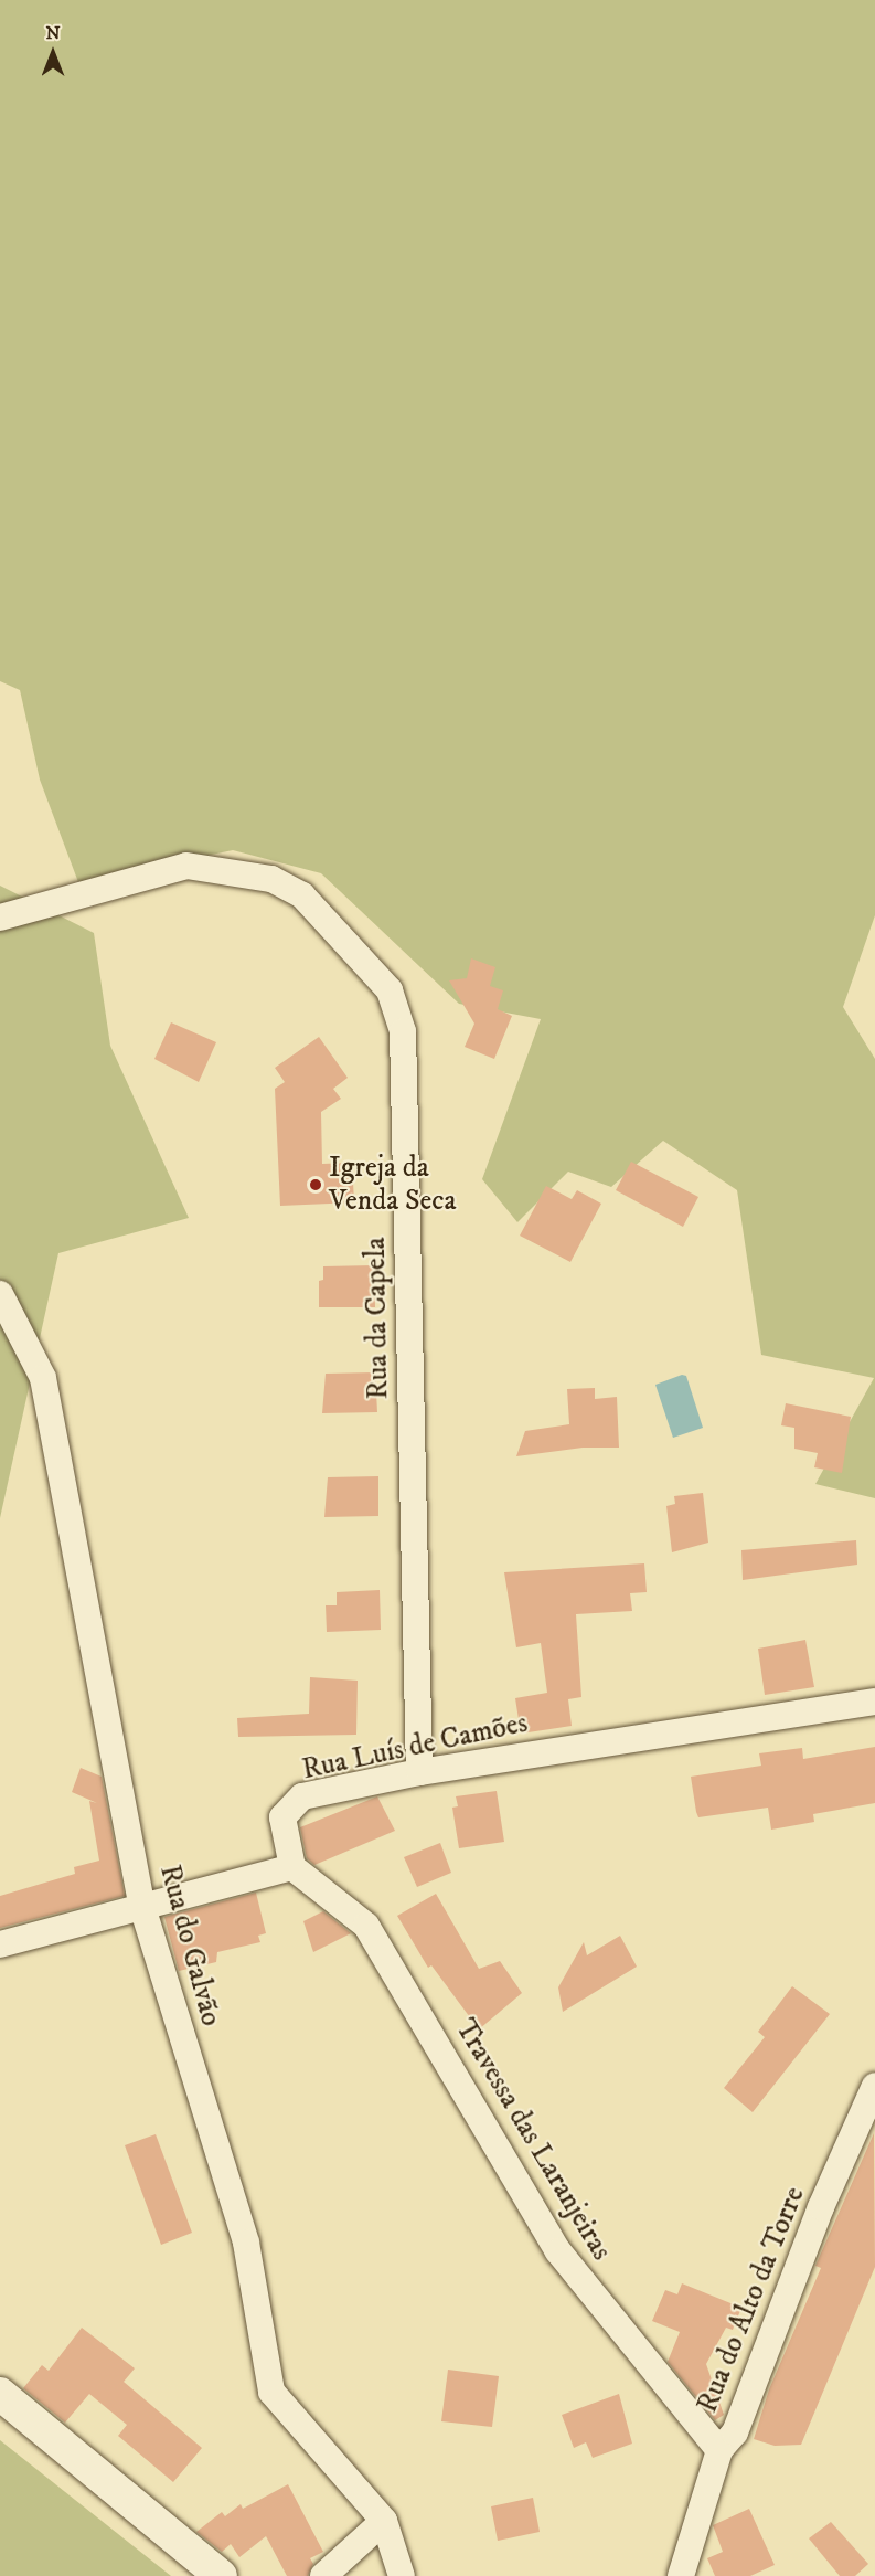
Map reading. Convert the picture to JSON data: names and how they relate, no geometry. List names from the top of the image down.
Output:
{
  "streets": {
    "street": [
      "Rua da Capela",
      "Rua Luís de Camões",
      "Rua do Galvão",
      "Travessa das Laranjeiras",
      "Rua do Alto da Torre"
    ]
  },
  "crossings": [
    ["Rua da Capela", "Rua Luís de Camões"],
    ["Rua Luís de Camões", "Travessa das Laranjeiras"],
    ["Travessa das Laranjeiras", "Rua do Alto da Torre"]
  ],
  "places": ["Igreja da Venda Seca"],
  "north": "top"
}
